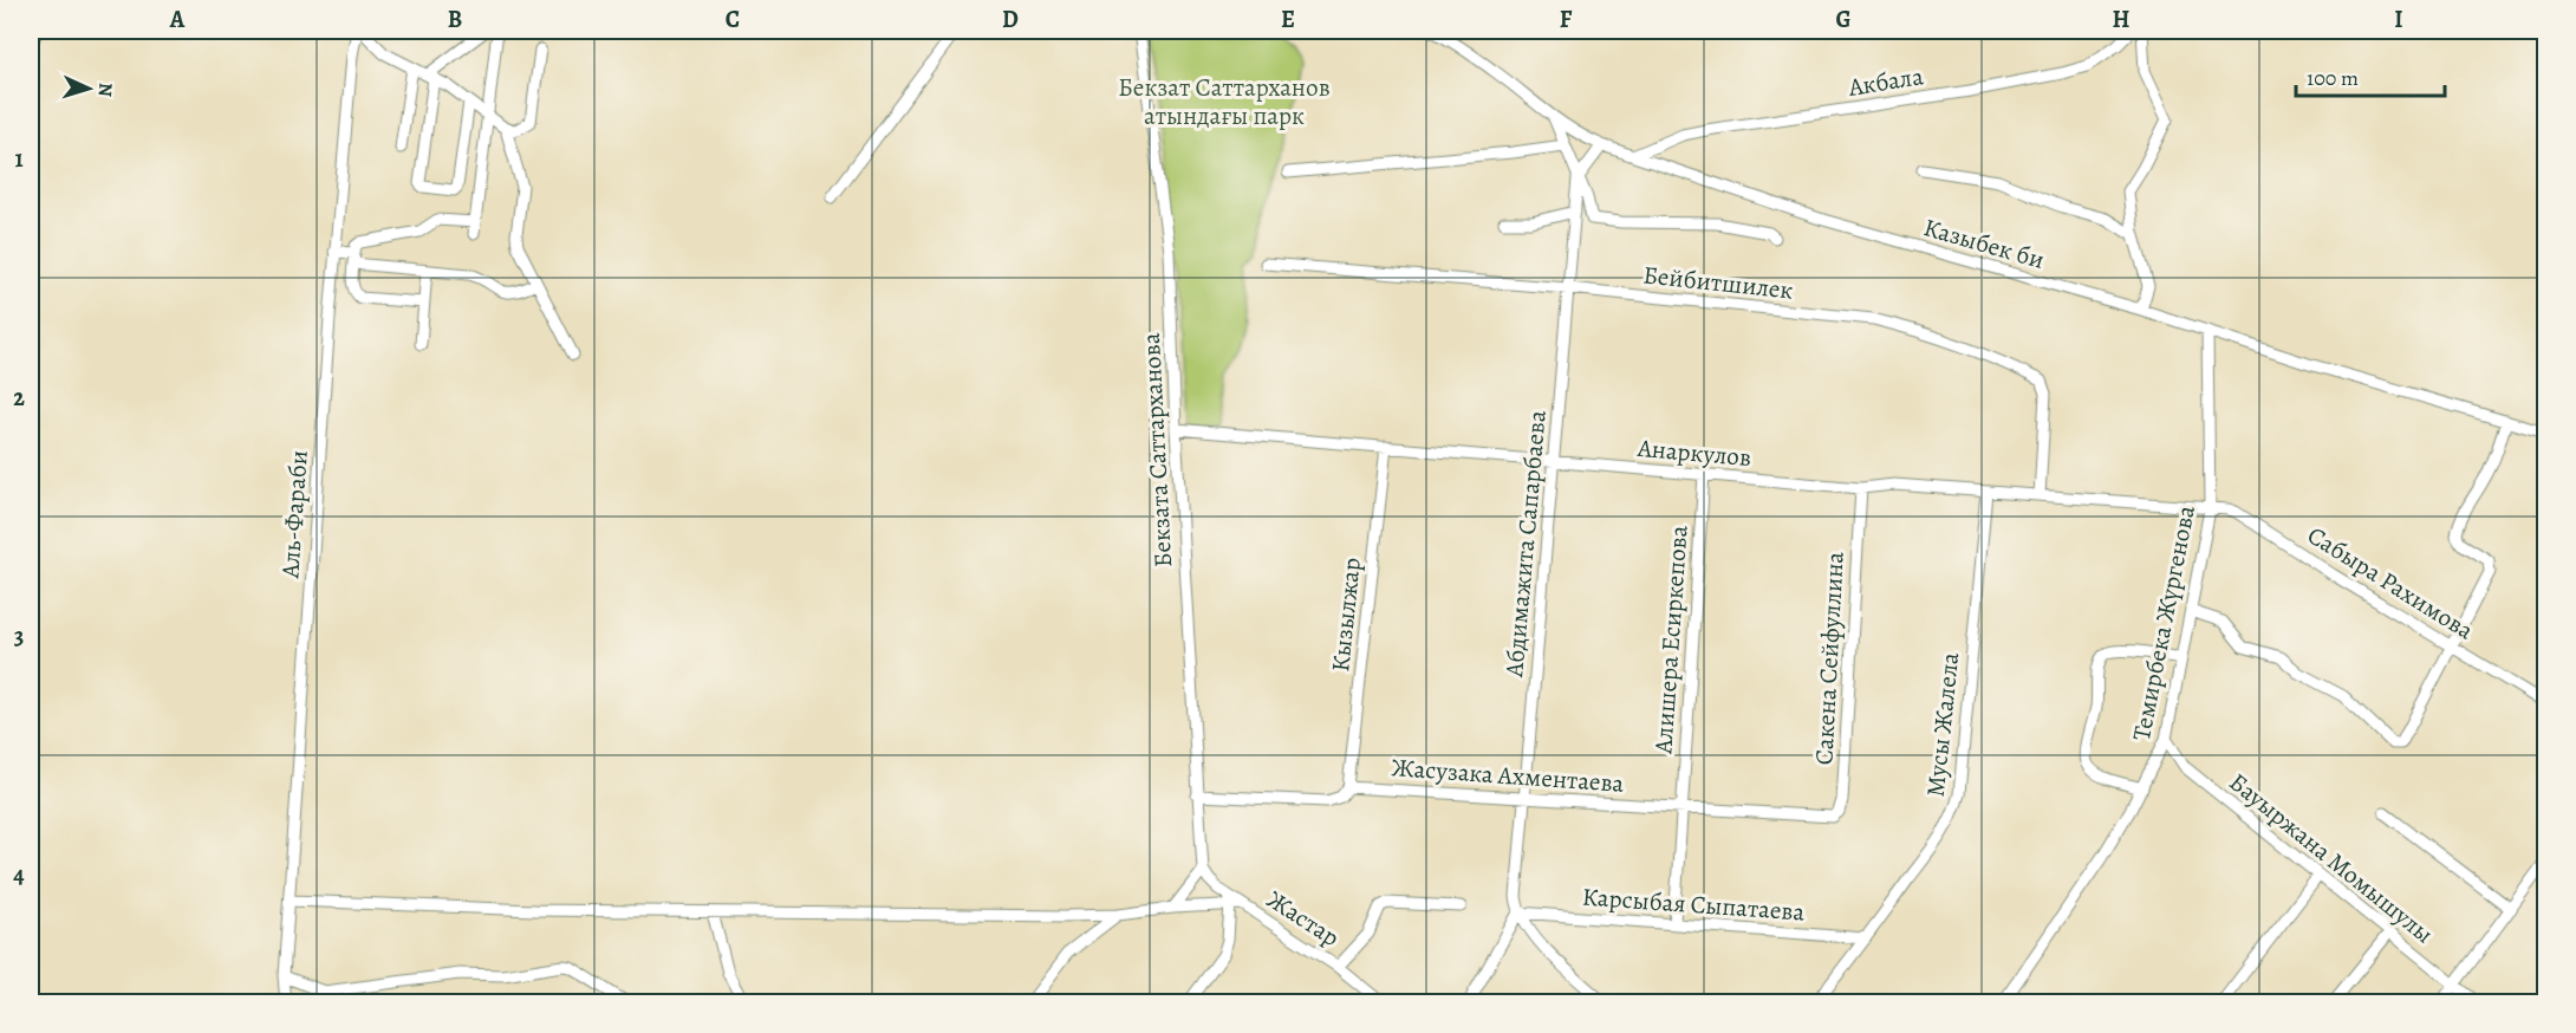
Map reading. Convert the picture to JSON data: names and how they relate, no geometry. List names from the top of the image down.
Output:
{
  "streets": {
    "street": [
      "Акбала",
      "Казыбек би",
      "Бейбитшилек",
      "Бекзата Саттарханова",
      "Анаркулов",
      "Аль-Фараби",
      "Абдимажита Сапарбаева",
      "Сабыра Рахимова",
      "Кызылжар",
      "Темирбека Жүргенова",
      "Алишера Есиркепова",
      "Сакена Сейфуллина",
      "Мусы Жалела",
      "Жасузака Ахментаева",
      "Бауыржана Момышулы",
      "Карсыбая Сыпатаева",
      "Жастар"
    ]
  },
  "crossings": [
    ["Акбала", "Казыбек би"],
    ["Казыбек би", "Темирбека Жүргенова"],
    ["Бейбитшилек", "Анаркулов"],
    ["Бейбитшилек", "Абдимажита Сапарбаева"],
    ["Бекзата Саттарханова", "Анаркулов"],
    ["Бекзата Саттарханова", "Жасузака Ахментаева"],
    ["Бекзата Саттарханова", "Жастар"],
    ["Анаркулов", "Абдимажита Сапарбаева"],
    ["Анаркулов", "Сабыра Рахимова"],
    ["Анаркулов", "Кызылжар"],
    ["Анаркулов", "Темирбека Жүргенова"],
    ["Анаркулов", "Алишера Есиркепова"],
    ["Анаркулов", "Сакена Сейфуллина"],
    ["Анаркулов", "Мусы Жалела"],
    ["Абдимажита Сапарбаева", "Жасузака Ахментаева"],
    ["Абдимажита Сапарбаева", "Карсыбая Сыпатаева"],
    ["Сабыра Рахимова", "Темирбека Жүргенова"],
    ["Кызылжар", "Жасузака Ахментаева"],
    ["Темирбека Жүргенова", "Бауыржана Момышулы"],
    ["Алишера Есиркепова", "Жасузака Ахментаева"],
    ["Алишера Есиркепова", "Карсыбая Сыпатаева"],
    ["Сакена Сейфуллина", "Жасузака Ахментаева"],
    ["Мусы Жалела", "Карсыбая Сыпатаева"]
  ],
  "parks": ["Бекзат Саттарханов атындағы парк"],
  "scale_bar": "100 m",
  "north": "right",
  "grid": {
    "columns": [
      "A",
      "B",
      "C",
      "D",
      "E",
      "F",
      "G",
      "H",
      "I"
    ],
    "rows": [
      "1",
      "2",
      "3",
      "4"
    ]
  }
}
